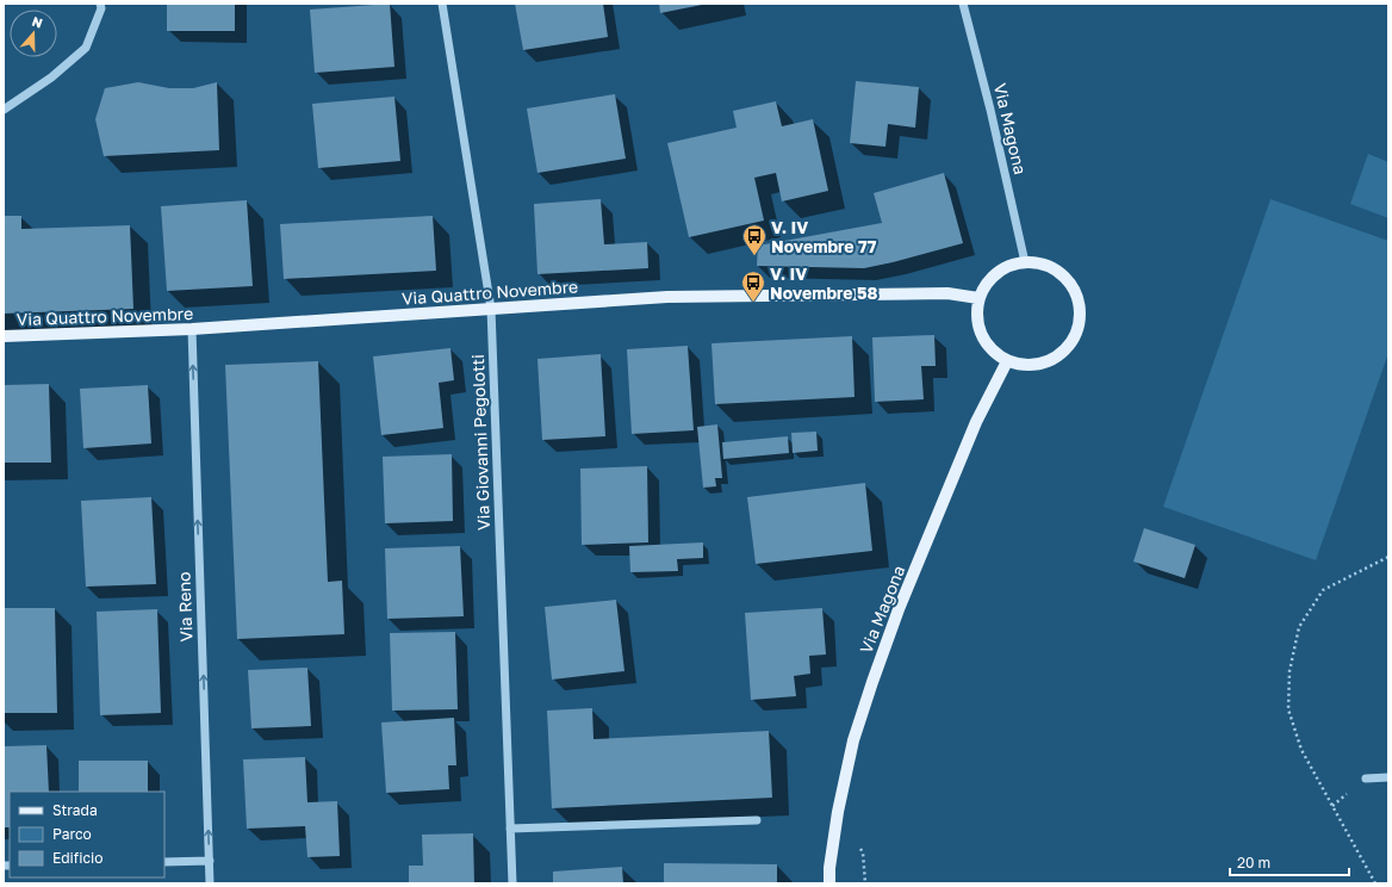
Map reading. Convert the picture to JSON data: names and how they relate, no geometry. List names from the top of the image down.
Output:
{
  "streets": {
    "main road": ["Via Magona", "Via Quattro Novembre"],
    "street": ["Via Giovanni Pegolotti", "Via Reno"]
  },
  "crossings": [
    ["Via Magona", "Via Quattro Novembre"],
    ["Via Quattro Novembre", "Via Giovanni Pegolotti"],
    ["Via Quattro Novembre", "Via Reno"]
  ],
  "one_way": ["Via Reno"],
  "places": {
    "bus stop": ["V. IV Novembre 77", "V. IV Novembre 58"]
  },
  "legend": ["Strada", "Parco", "Edificio"],
  "scale_bar": "20 m",
  "north": "top"
}
